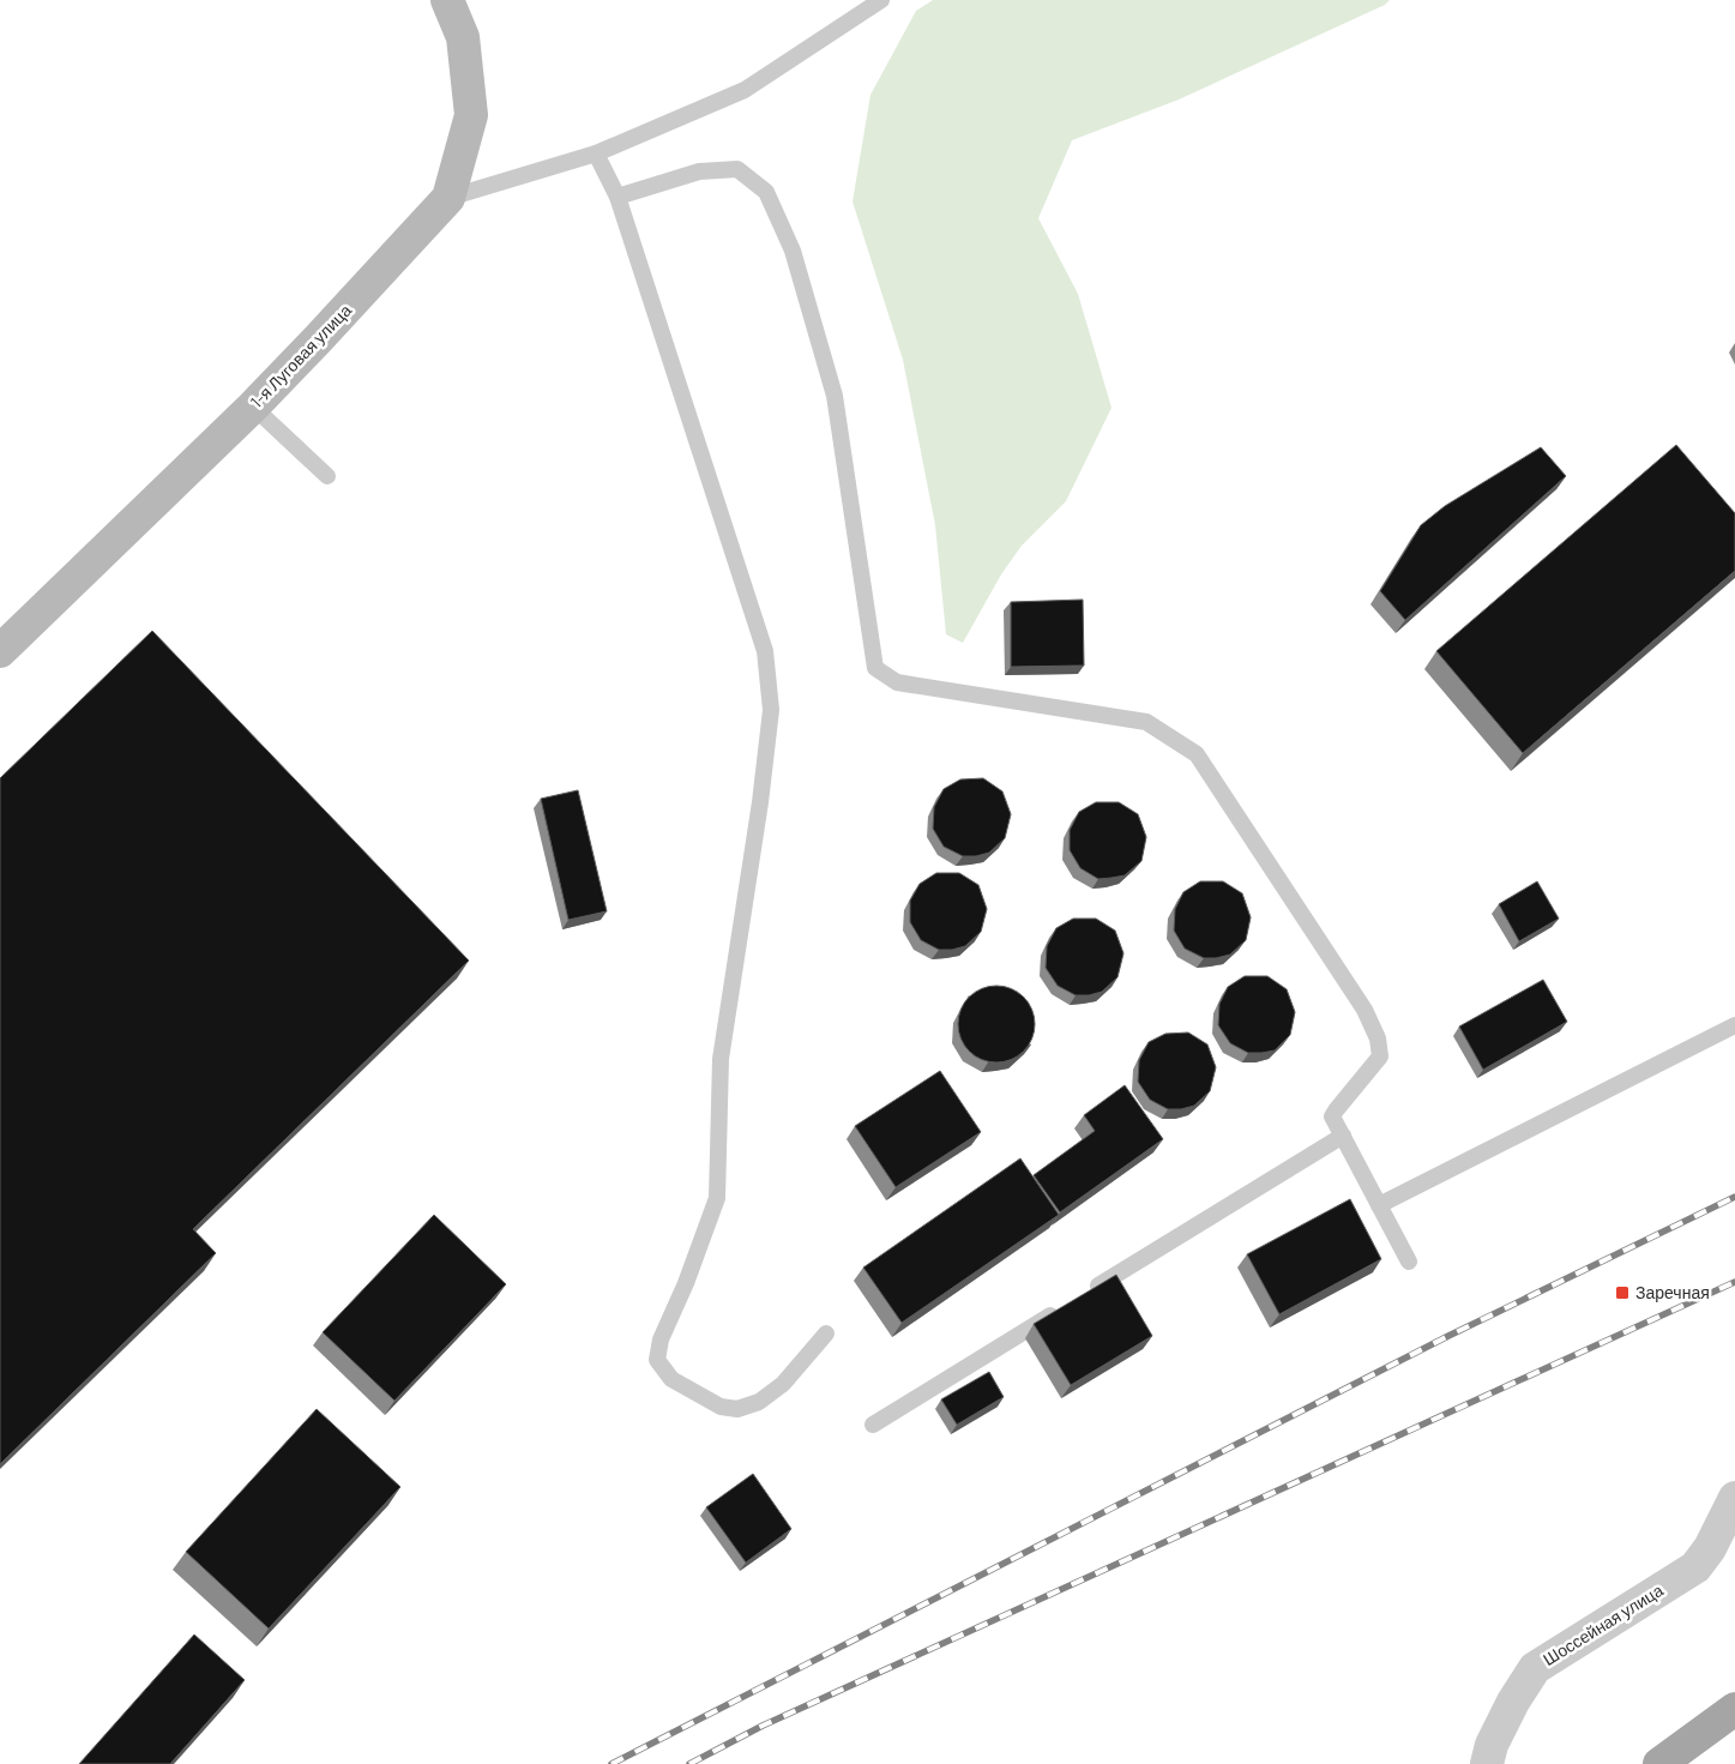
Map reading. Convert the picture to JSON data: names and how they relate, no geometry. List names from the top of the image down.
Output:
{
  "streets": {
    "main road": ["1-я Луговая улица"],
    "street": ["Шоссейная улица"]
  },
  "places": {
    "transit": ["Заречная"]
  }
}
